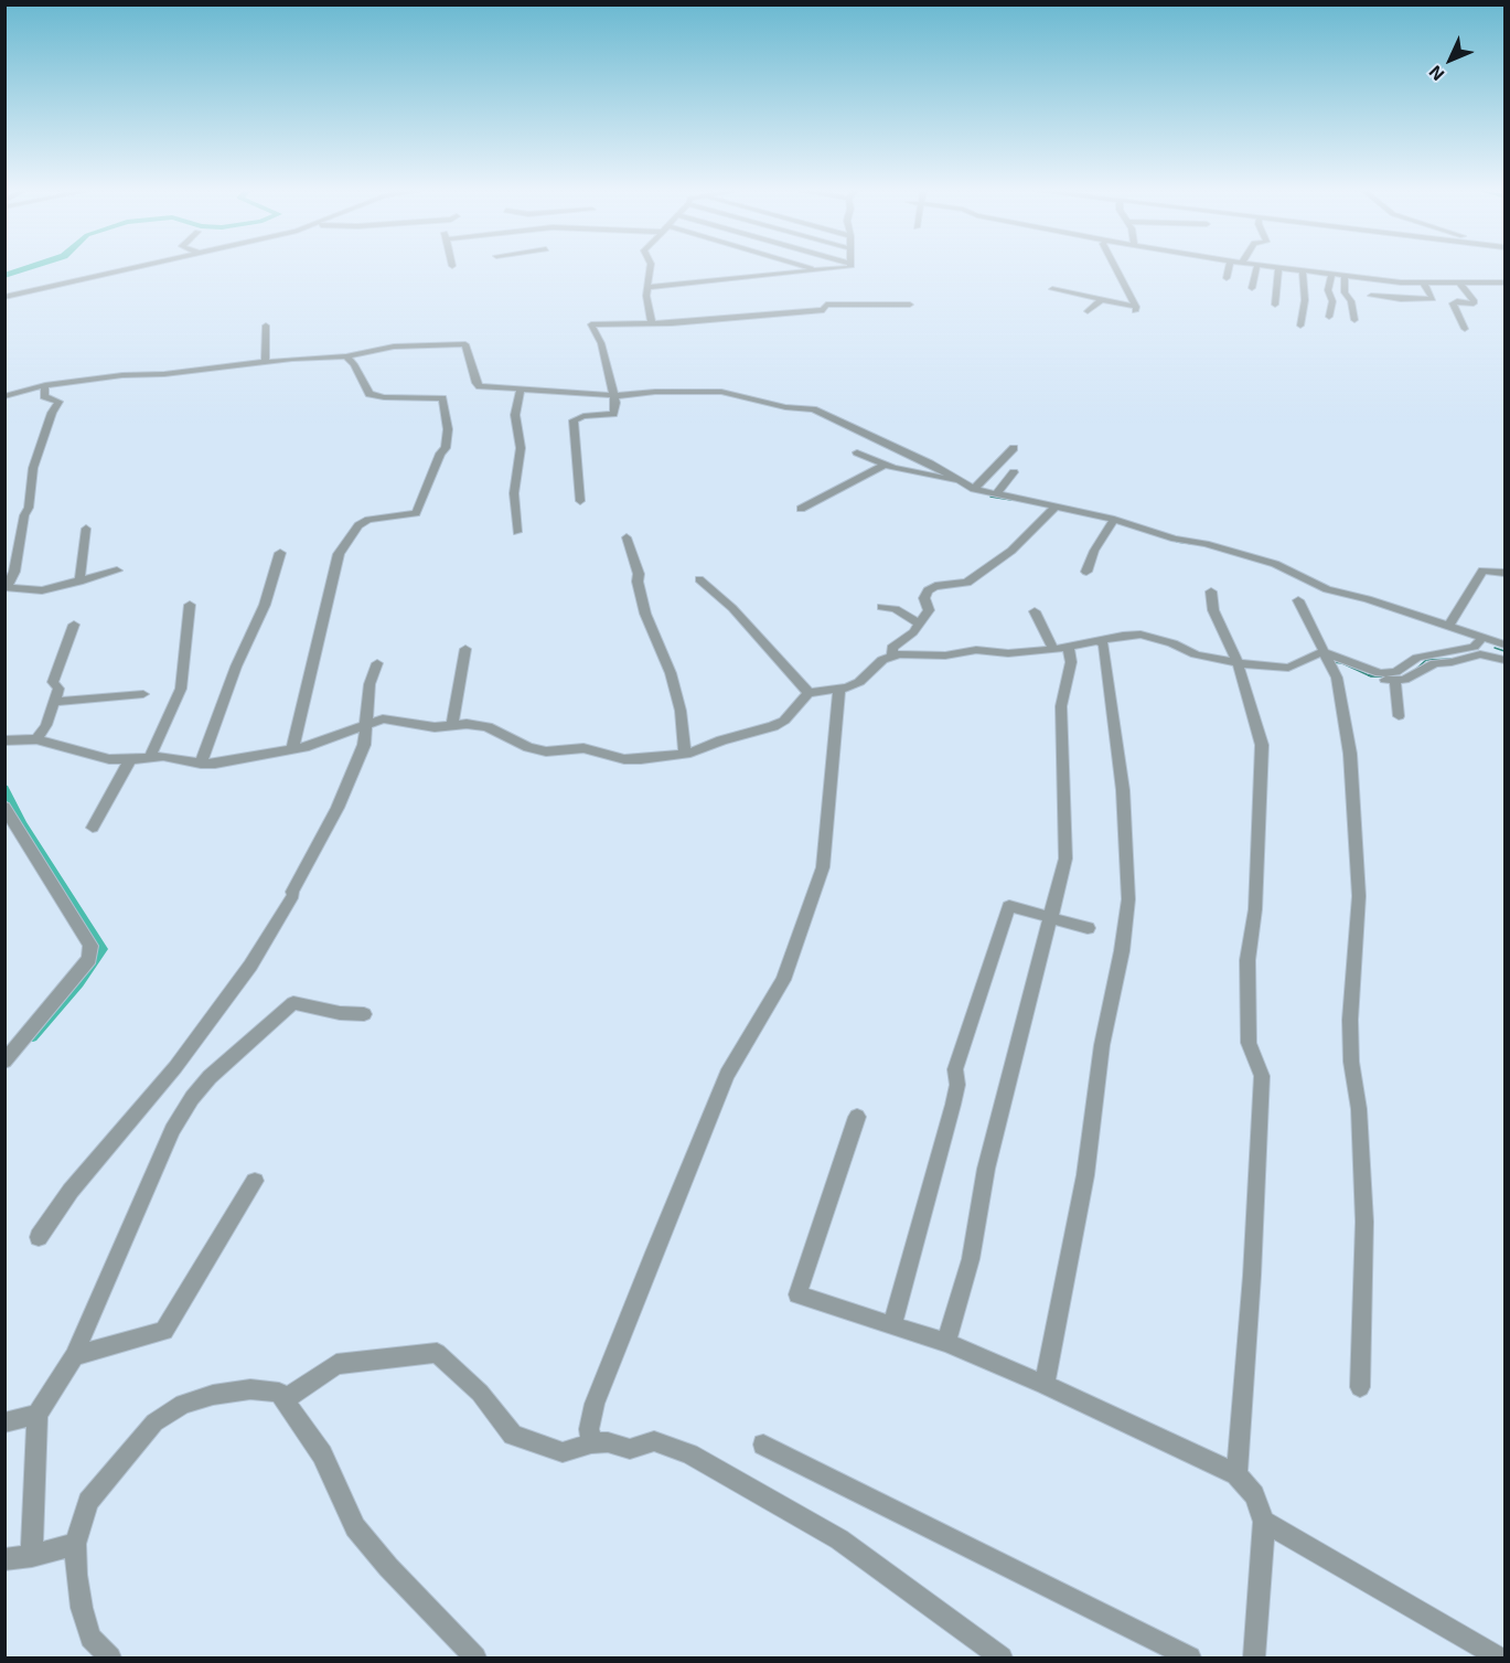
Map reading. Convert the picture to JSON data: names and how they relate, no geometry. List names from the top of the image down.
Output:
{
  "north": "bottom left"
}
